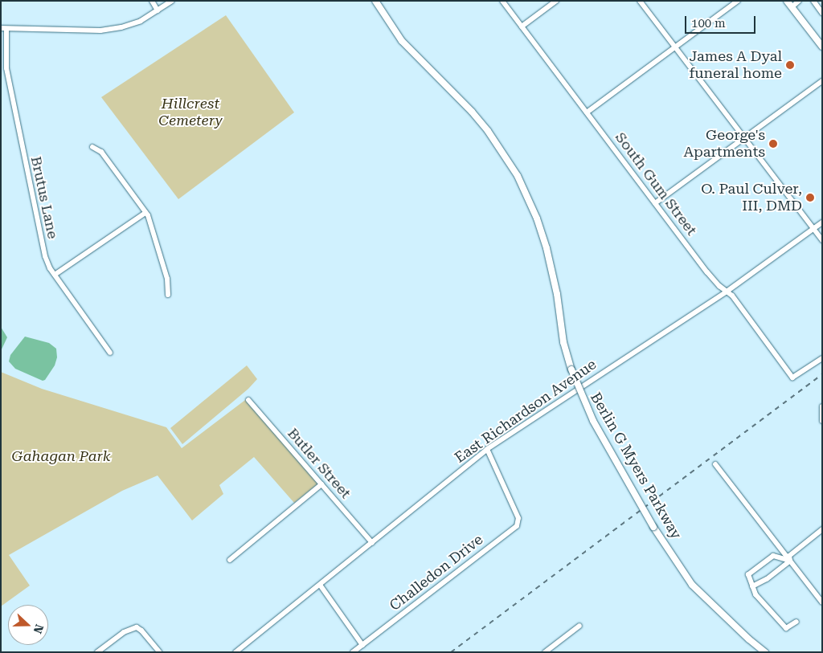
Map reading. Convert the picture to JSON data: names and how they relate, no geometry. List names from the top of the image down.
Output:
{
  "streets": {
    "main road": ["Berlin G Myers Parkway"],
    "street": [
      "South Gum Street",
      "Brutus Lane",
      "East Richardson Avenue",
      "Butler Street",
      "Challedon Drive"
    ]
  },
  "crossings": [
    ["South Gum Street", "East Richardson Avenue"],
    ["East Richardson Avenue", "Butler Street"],
    ["East Richardson Avenue", "Challedon Drive"]
  ],
  "parks": ["Hillcrest Cemetery", "Gahagan Park"],
  "places": ["James A Dyal funeral home", "George's Apartments", "O. Paul Culver, III, DMD"],
  "scale_bar": "100 m",
  "north": "right"
}
